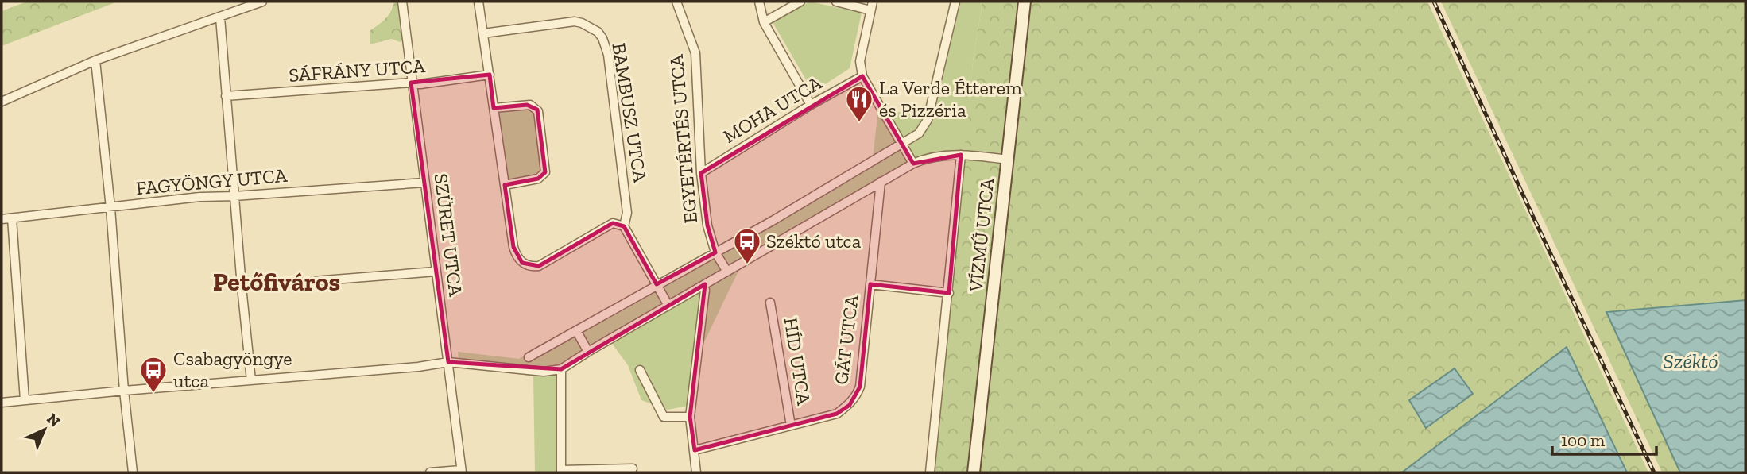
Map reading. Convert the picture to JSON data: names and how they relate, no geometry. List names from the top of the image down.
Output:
{
  "streets": {
    "main road": ["VÍZMŰ UTCA"],
    "street": [
      "SÁFRÁNY UTCA",
      "MOHA UTCA",
      "BAMBUSZ UTCA",
      "EGYETÉRTÉS UTCA",
      "FAGYÖNGY UTCA",
      "SZÜRET UTCA",
      "GÁT UTCA",
      "HÍD UTCA"
    ]
  },
  "crossings": [
    ["SÁFRÁNY UTCA", "SZÜRET UTCA"],
    ["MOHA UTCA", "EGYETÉRTÉS UTCA"],
    ["FAGYÖNGY UTCA", "SZÜRET UTCA"],
    ["GÁT UTCA", "HÍD UTCA"]
  ],
  "districts": ["Petőfiváros"],
  "water": ["Széktó"],
  "places": {
    "restaurant": ["La Verde Étterem és Pizzéria"],
    "bus stop": ["Széktó utca", "Csabagyöngye utca"]
  },
  "scale_bar": "100 m",
  "north": "top right"
}
